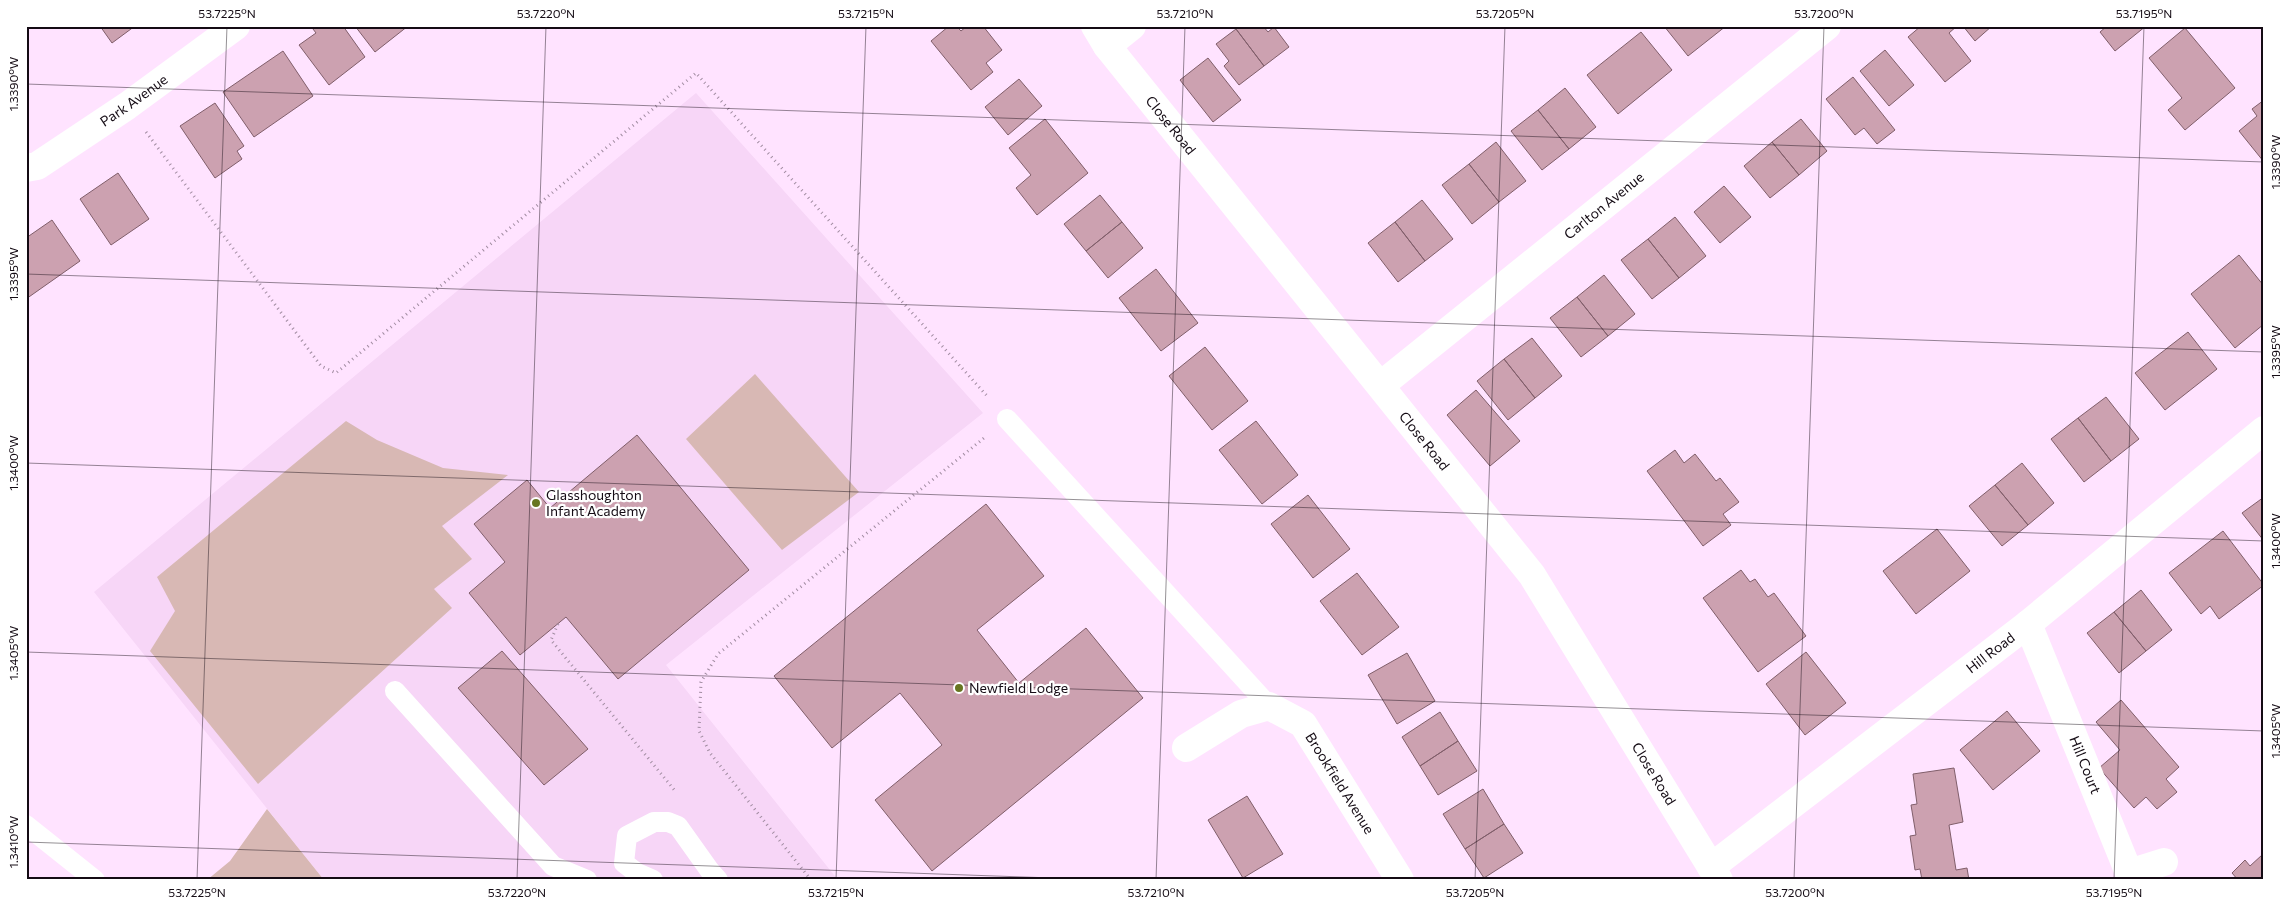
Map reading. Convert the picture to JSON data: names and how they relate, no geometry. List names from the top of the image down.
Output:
{
  "streets": {
    "street": [
      "Park Avenue",
      "Close Road",
      "Carlton Avenue",
      "Hill Road",
      "Hill Court",
      "Brookfield Avenue"
    ]
  },
  "crossings": [
    ["Close Road", "Carlton Avenue"],
    ["Close Road", "Hill Road"],
    ["Hill Road", "Hill Court"]
  ],
  "places": ["Glasshoughton Infant Academy", "Newfield Lodge"],
  "coordinates": [
    "53.7225°N",
    "53.7220°N",
    "53.7215°N",
    "53.7210°N",
    "53.7205°N",
    "53.7200°N",
    "53.7195°N",
    "1.3390°W",
    "1.3395°W",
    "1.3400°W",
    "1.3405°W",
    "1.3410°W"
  ]
}
